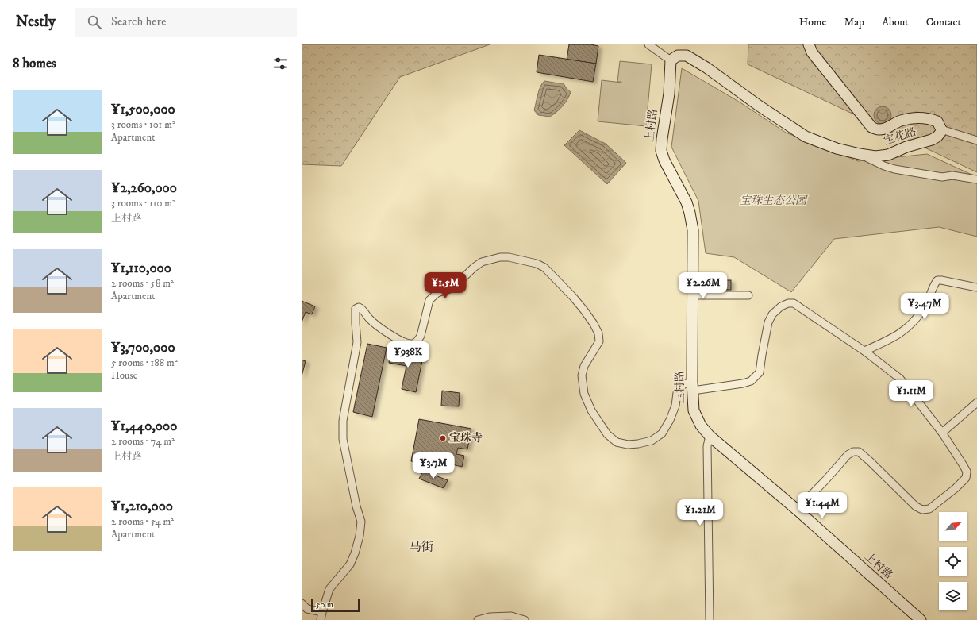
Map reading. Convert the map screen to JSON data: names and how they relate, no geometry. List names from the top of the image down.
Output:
{
  "streets": {
    "street": ["上村路", "宝花路"]
  },
  "crossings": [
    ["上村路", "宝花路"]
  ],
  "districts": ["马街"],
  "parks": ["宝珠生态公园"],
  "places": ["宝珠寺"],
  "scale_bar": "50 m",
  "north": "top right",
  "page": {
    "header": "Nestly",
    "search": "Search here",
    "nav": [
      "Home",
      "Map",
      "About",
      "Contact"
    ],
    "heading": "8 homes",
    "list": [
      {
        "name": "¥1,500,000",
        "note": "3 rooms · 101 m² · Apartment"
      },
      {
        "name": "¥2,260,000",
        "note": "3 rooms · 110 m² · 上村路"
      },
      {
        "name": "¥1,110,000",
        "note": "2 rooms · 58 m² · Apartment"
      },
      {
        "name": "¥3,700,000",
        "note": "5 rooms · 188 m² · House"
      },
      {
        "name": "¥1,440,000",
        "note": "2 rooms · 74 m² · 上村路"
      },
      {
        "name": "¥1,210,000",
        "note": "2 rooms · 54 m² · Apartment"
      }
    ],
    "price": [
      "¥1.5M",
      "¥2.26M",
      "¥3.47M",
      "¥938K",
      "¥1.11M",
      "¥3.7M",
      "¥1.44M",
      "¥1.21M"
    ],
    "scale": "50 m"
  }
}
